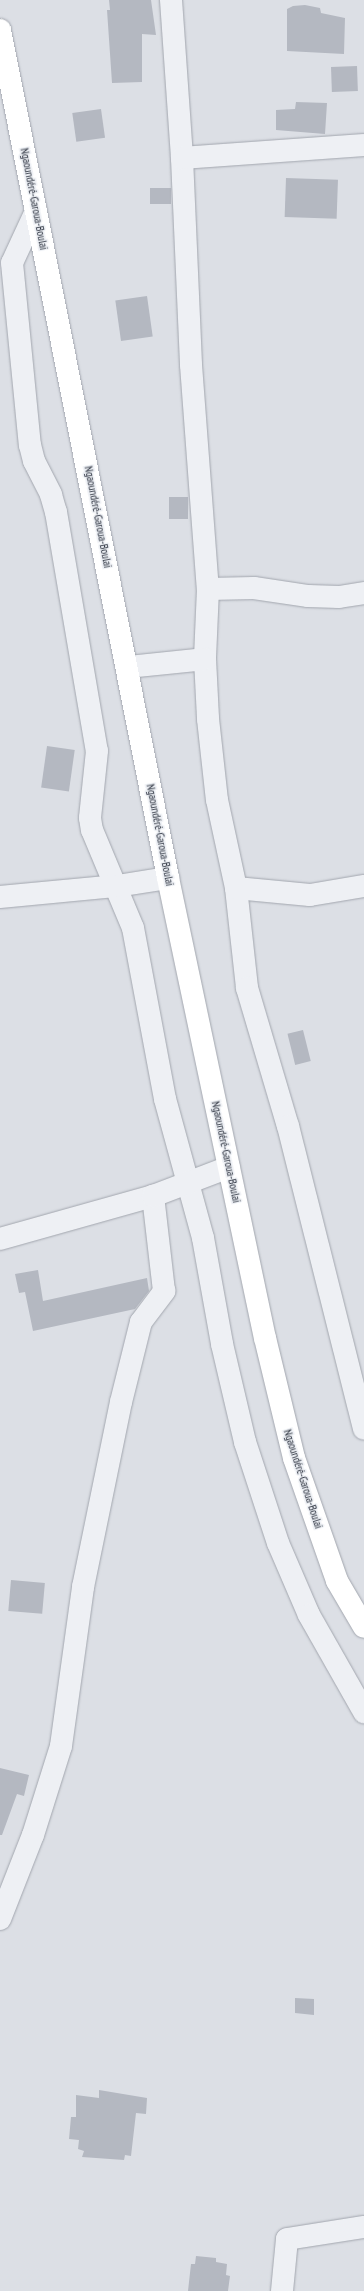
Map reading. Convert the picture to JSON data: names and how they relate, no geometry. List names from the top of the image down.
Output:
{
  "streets": {
    "highway": ["Ngaoundéré-Garoua-Boulai"]
  }
}
